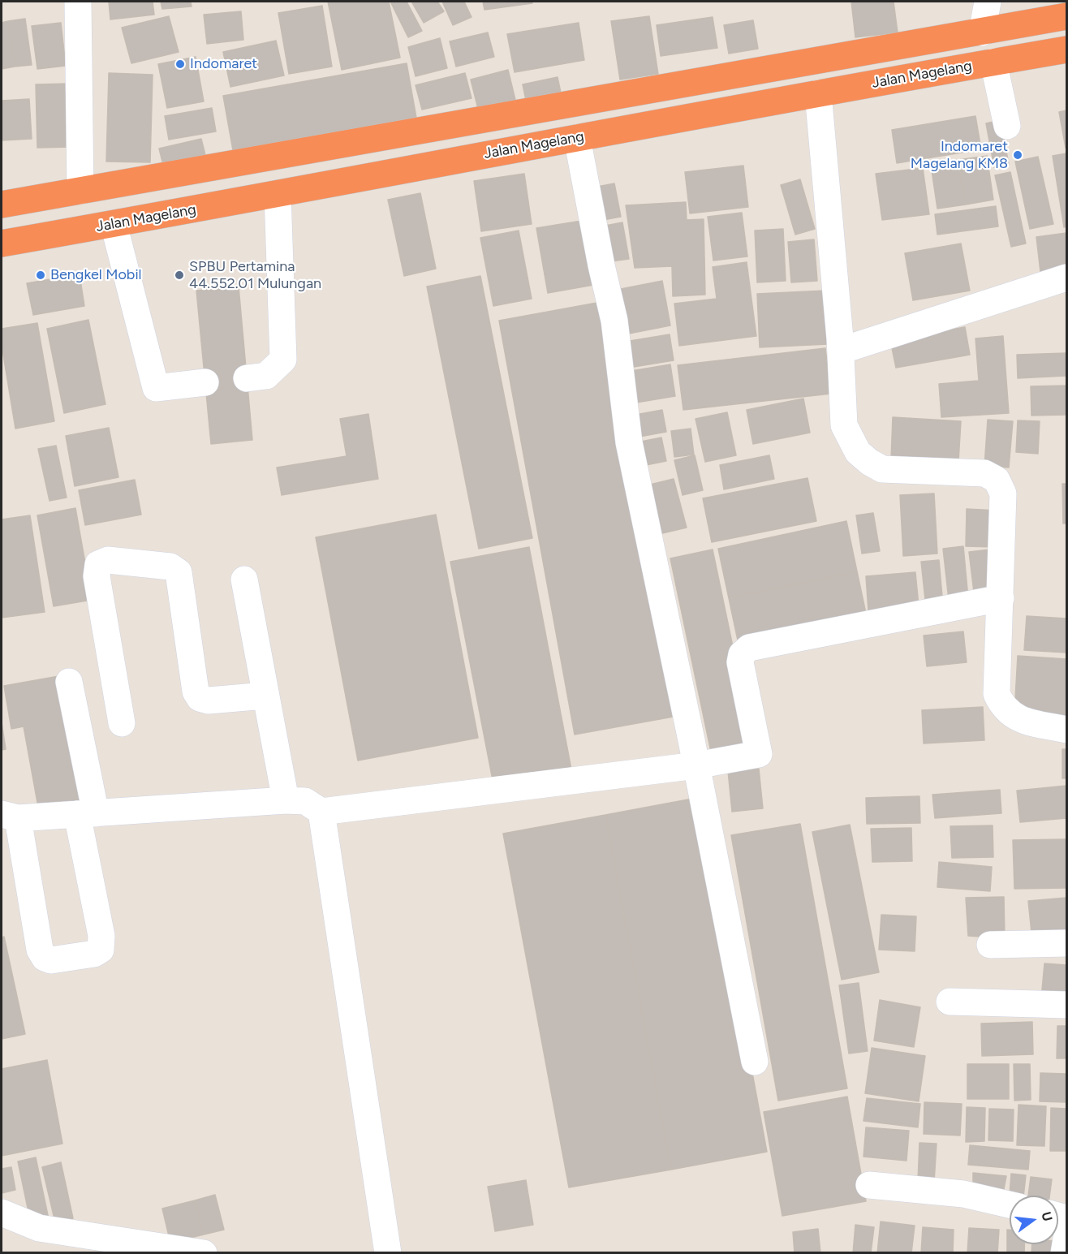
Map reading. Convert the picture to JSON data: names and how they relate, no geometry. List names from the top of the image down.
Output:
{
  "streets": {
    "highway": ["Jalan Magelang"]
  },
  "places": [
    "Indomaret",
    "Indomaret Magelang KM8",
    "Bengkel Mobil",
    "SPBU Pertamina 44.552.01 Mulungan"
  ],
  "north": "right"
}
